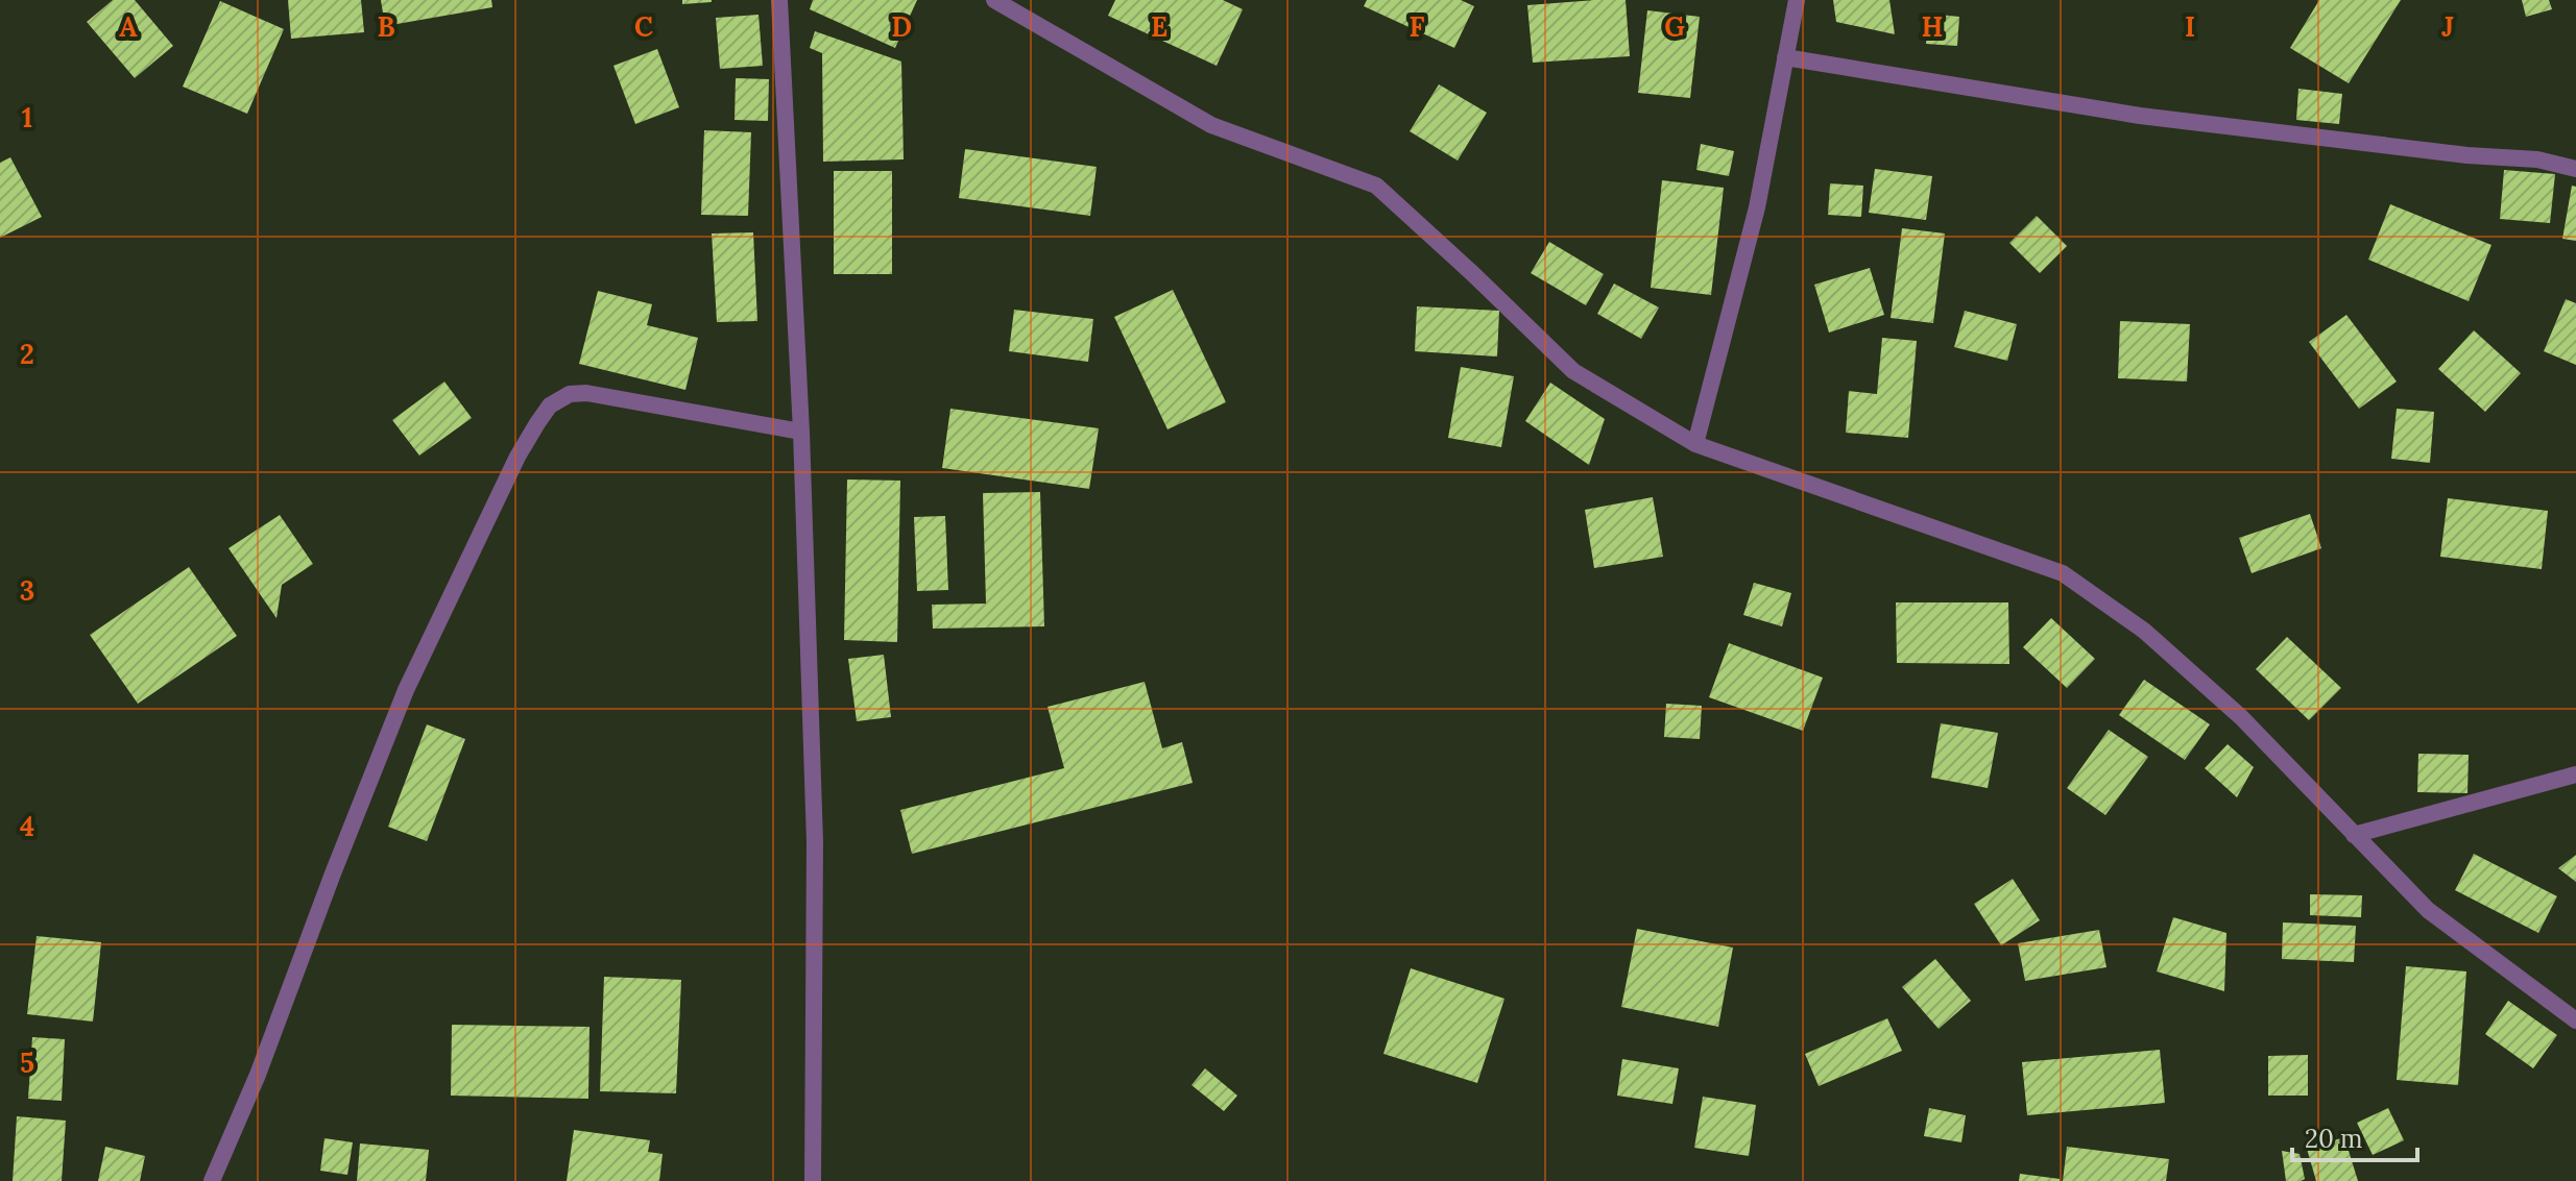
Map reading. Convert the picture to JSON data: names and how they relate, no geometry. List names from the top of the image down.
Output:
{
  "scale_bar": "20 m",
  "grid": {
    "columns": [
      "A",
      "B",
      "C",
      "D",
      "E",
      "F",
      "G",
      "H",
      "I",
      "J"
    ],
    "rows": [
      "1",
      "2",
      "3",
      "4",
      "5"
    ]
  }
}
